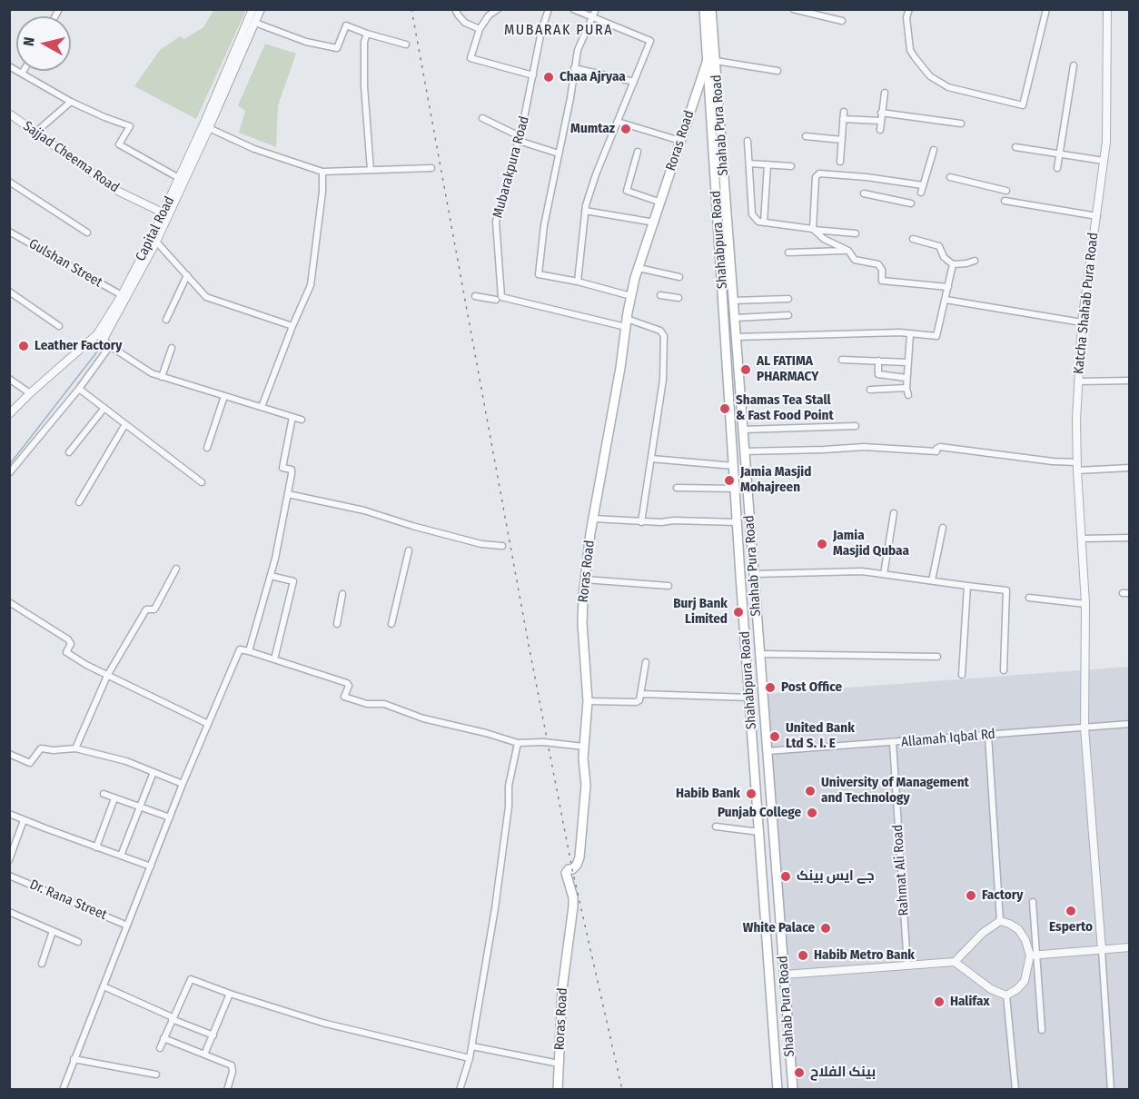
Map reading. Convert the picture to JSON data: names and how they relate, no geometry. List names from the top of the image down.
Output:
{
  "streets": {
    "main road": ["Shahab Pura Road", "Roras Road", "Shahabpura Road"],
    "street": [
      "Sajjad Cheema Road",
      "Mubarakpura Road",
      "Capital Road",
      "Gulshan Street",
      "Katcha Shahab Pura Road",
      "Allamah Iqbal Rd",
      "Rahmat Ali Road",
      "Dr. Rana Street"
    ]
  },
  "crossings": [
    ["Shahab Pura Road", "Roras Road"],
    ["Shahab Pura Road", "Shahabpura Road"],
    ["Shahab Pura Road", "Allamah Iqbal Rd"],
    ["Roras Road", "Mubarakpura Road"],
    ["Roras Road", "Shahabpura Road"],
    ["Sajjad Cheema Road", "Capital Road"],
    ["Capital Road", "Gulshan Street"],
    ["Katcha Shahab Pura Road", "Allamah Iqbal Rd"],
    ["Allamah Iqbal Rd", "Rahmat Ali Road"]
  ],
  "districts": ["MUBARAK PURA"],
  "places": [
    "Chaa Ajryaa",
    "Mumtaz",
    "Leather Factory",
    "AL FATIMA PHARMACY",
    "Shamas Tea Stall & Fast Food Point",
    "Jamia Masjid Mohajreen",
    "Jamia Masjid Qubaa",
    "Burj Bank Limited",
    "Post Office",
    "United Bank Ltd S. I. E",
    "University of Management and Technology",
    "Habib Bank",
    "Punjab College",
    "جے ایس بینک",
    "Factory",
    "Esperto",
    "White Palace",
    "Habib Metro Bank",
    "Halifax",
    "بینک الفلاح"
  ],
  "north": "left"
}
